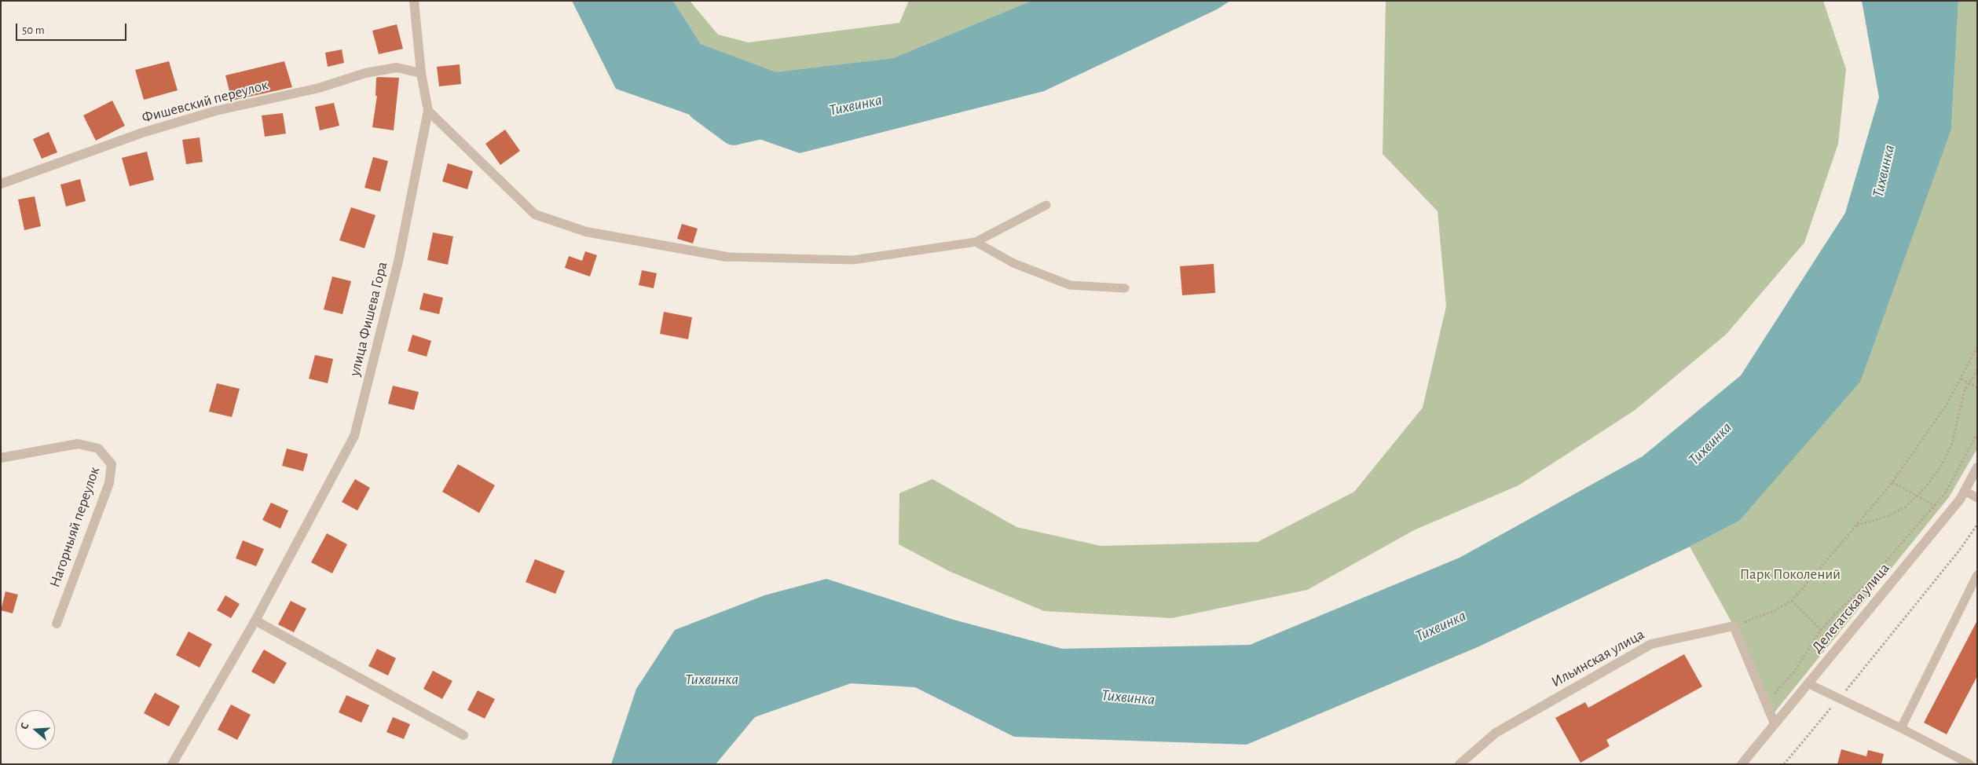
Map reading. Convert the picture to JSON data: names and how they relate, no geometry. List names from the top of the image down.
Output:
{
  "streets": {
    "street": [
      "Фишевский переулок",
      "улица Фишева Гора",
      "Нагорныяй переулок",
      "Делегатская улица",
      "Ильинская улица"
    ]
  },
  "crossings": [
    ["Фишевский переулок", "улица Фишева Гора"]
  ],
  "water": ["Тихвинка"],
  "parks": ["Парк Поколений"],
  "scale_bar": "50 m",
  "north": "left"
}
